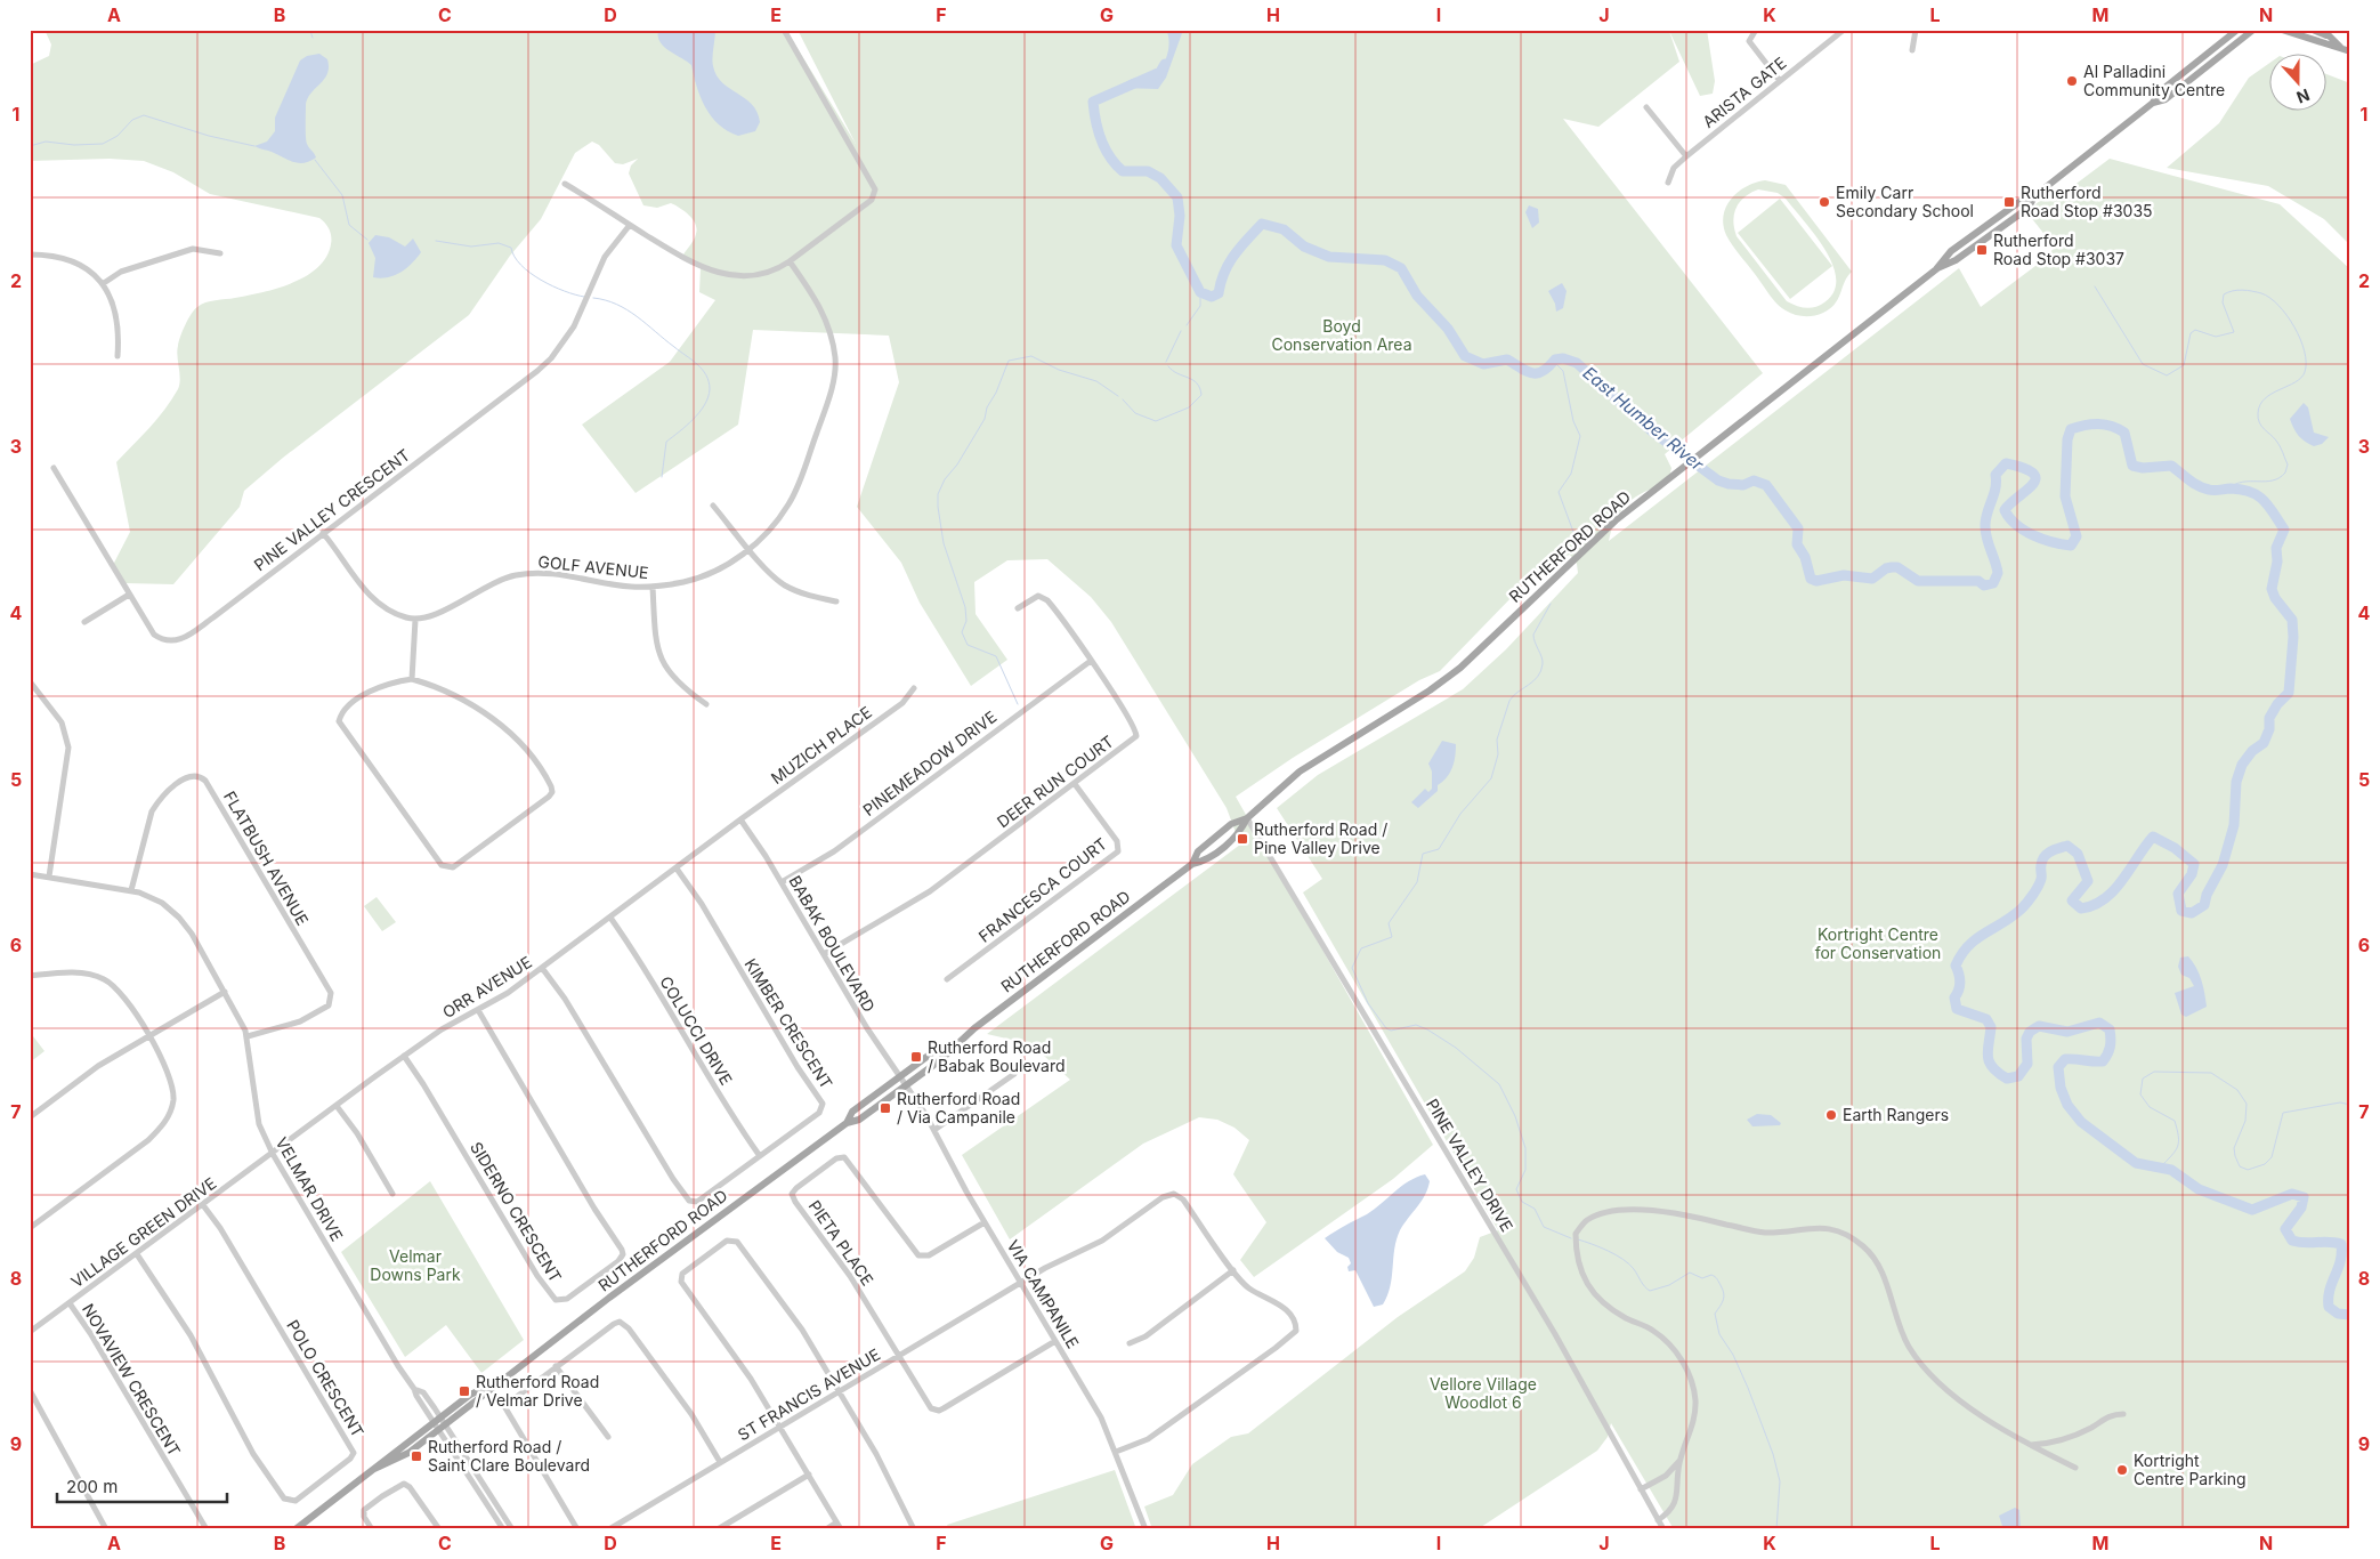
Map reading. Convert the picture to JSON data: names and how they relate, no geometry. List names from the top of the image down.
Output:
{
  "streets": {
    "main road": ["RUTHERFORD ROAD"],
    "street": [
      "ARISTA GATE",
      "PINE VALLEY CRESCENT",
      "GOLF AVENUE",
      "MUZICH PLACE",
      "PINEMEADOW DRIVE",
      "DEER RUN COURT",
      "FLATBUSH AVENUE",
      "FRANCESCA COURT",
      "BABAK BOULEVARD",
      "ORR AVENUE",
      "KIMBER CRESCENT",
      "COLUCCI DRIVE",
      "PINE VALLEY DRIVE",
      "VELMAR DRIVE",
      "SIDERNO CRESCENT",
      "VILLAGE GREEN DRIVE",
      "PIETA PLACE",
      "VIA CAMPANILE",
      "POLO CRESCENT",
      "NOVAVIEW CRESCENT",
      "ST FRANCIS AVENUE"
    ]
  },
  "crossings": [
    ["RUTHERFORD ROAD", "BABAK BOULEVARD"],
    ["RUTHERFORD ROAD", "PINE VALLEY DRIVE"],
    ["RUTHERFORD ROAD", "VELMAR DRIVE"],
    ["RUTHERFORD ROAD", "VIA CAMPANILE"],
    ["MUZICH PLACE", "BABAK BOULEVARD"],
    ["MUZICH PLACE", "ORR AVENUE"],
    ["PINEMEADOW DRIVE", "DEER RUN COURT"],
    ["PINEMEADOW DRIVE", "BABAK BOULEVARD"],
    ["DEER RUN COURT", "FRANCESCA COURT"],
    ["DEER RUN COURT", "BABAK BOULEVARD"],
    ["FLATBUSH AVENUE", "VELMAR DRIVE"],
    ["BABAK BOULEVARD", "ORR AVENUE"],
    ["BABAK BOULEVARD", "VIA CAMPANILE"],
    ["ORR AVENUE", "KIMBER CRESCENT"],
    ["ORR AVENUE", "COLUCCI DRIVE"],
    ["ORR AVENUE", "VELMAR DRIVE"],
    ["ORR AVENUE", "SIDERNO CRESCENT"],
    ["ORR AVENUE", "VILLAGE GREEN DRIVE"],
    ["KIMBER CRESCENT", "COLUCCI DRIVE"],
    ["VELMAR DRIVE", "VILLAGE GREEN DRIVE"],
    ["VILLAGE GREEN DRIVE", "POLO CRESCENT"],
    ["VILLAGE GREEN DRIVE", "NOVAVIEW CRESCENT"],
    ["PIETA PLACE", "VIA CAMPANILE"],
    ["PIETA PLACE", "ST FRANCIS AVENUE"],
    ["VIA CAMPANILE", "ST FRANCIS AVENUE"]
  ],
  "water": ["East Humber River"],
  "parks": [
    "Boyd Conservation Area",
    "Kortright Centre for Conservation",
    "Velmar Downs Park",
    "Vellore Village Woodlot 6"
  ],
  "places": {
    "other": [
      "Al Palladini Community Centre",
      "Emily Carr Secondary School",
      "Earth Rangers",
      "Kortright Centre Parking"
    ],
    "transit": [
      "Rutherford Road Stop #3035",
      "Rutherford Road Stop #3037",
      "Rutherford Road / Pine Valley Drive",
      "Rutherford Road / Babak Boulevard",
      "Rutherford Road / Via Campanile",
      "Rutherford Road / Velmar Drive",
      "Rutherford Road / Saint Clare Boulevard"
    ]
  },
  "scale_bar": "200 m",
  "north": "bottom",
  "grid": {
    "columns": [
      "A",
      "B",
      "C",
      "D",
      "E",
      "F",
      "G",
      "H",
      "I",
      "J",
      "K",
      "L",
      "M",
      "N"
    ],
    "rows": [
      "1",
      "2",
      "3",
      "4",
      "5",
      "6",
      "7",
      "8",
      "9"
    ]
  }
}
